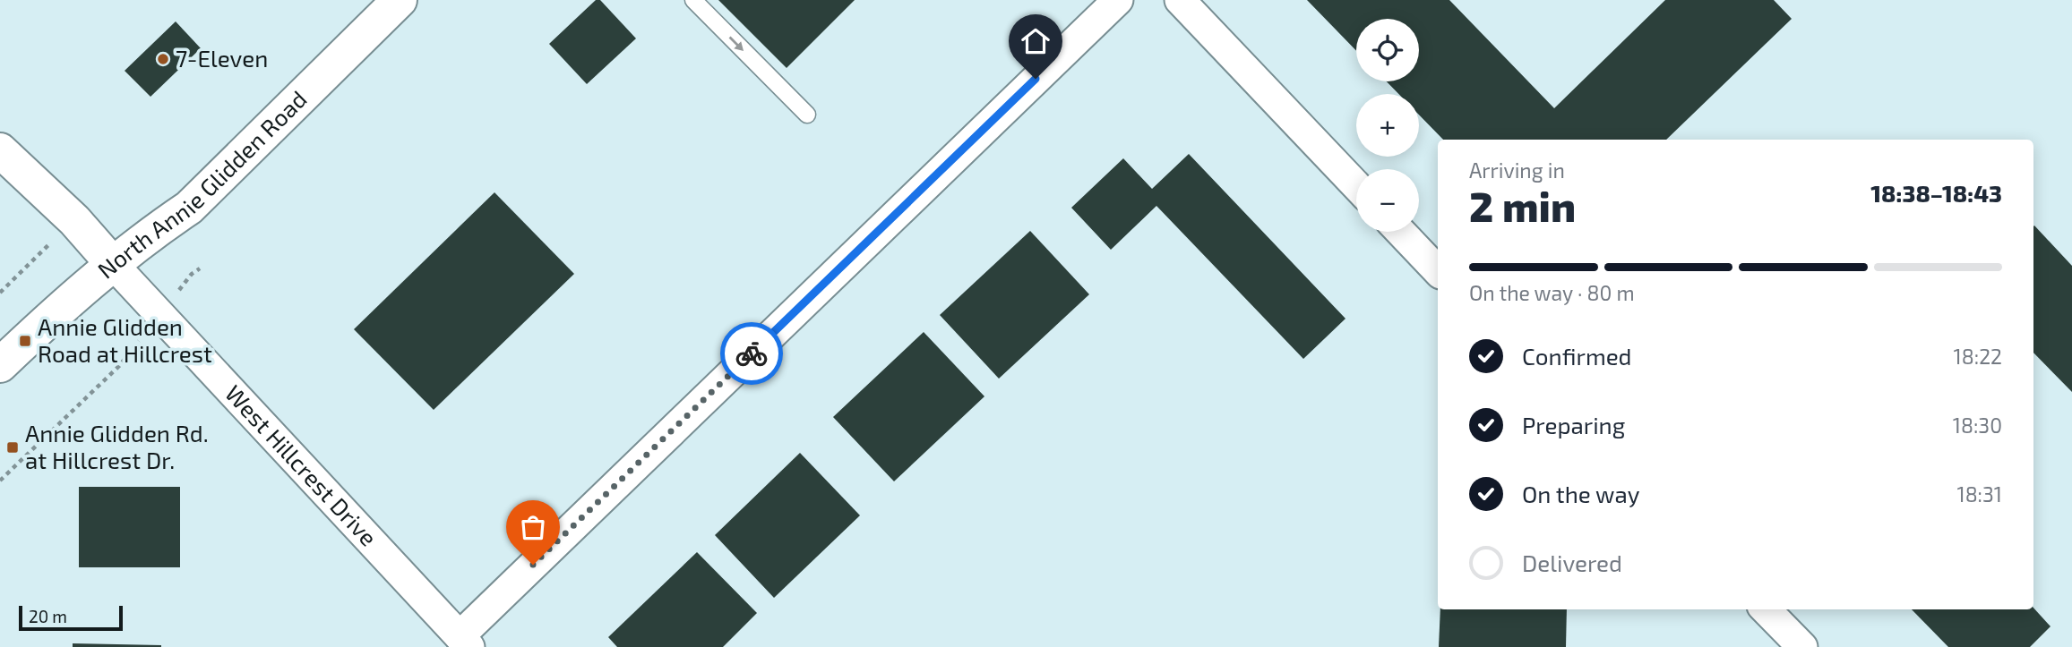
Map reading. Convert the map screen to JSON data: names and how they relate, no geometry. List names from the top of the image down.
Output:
{
  "streets": {
    "main road": ["North Annie Glidden Road", "West Hillcrest Drive"]
  },
  "crossings": [
    ["North Annie Glidden Road", "West Hillcrest Drive"]
  ],
  "places": {
    "other": ["7-Eleven"],
    "transit": ["Annie Glidden Road at Hillcrest", "Annie Glidden Rd. at Hillcrest Dr."]
  },
  "scale_bar": "20 m",
  "page": {
    "map_buttons": ["+", "−"],
    "heading": ["2 min", "Arriving in", "18:38–18:43"],
    "bar": "On the way · 80 m",
    "list": [
      ["Confirmed", "18:22"],
      ["Preparing", "18:30"],
      ["On the way", "18:31"],
      "Delivered"
    ],
    "scale": "20 m"
  }
}
